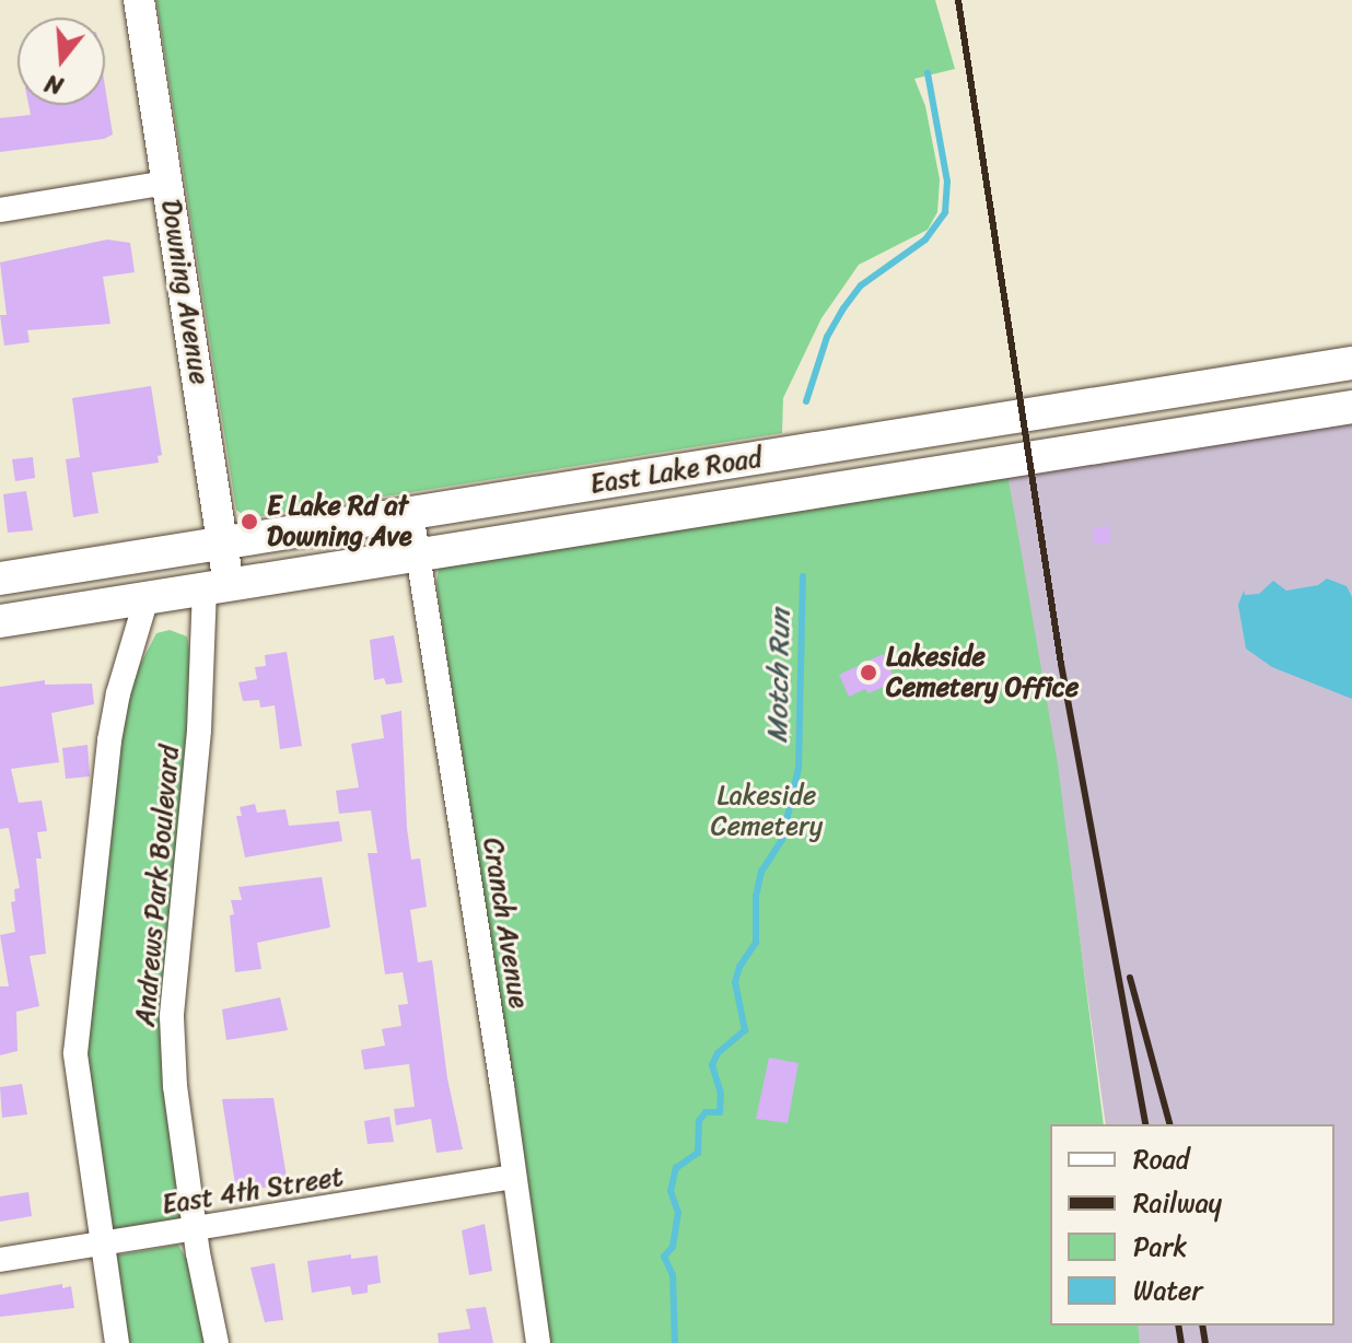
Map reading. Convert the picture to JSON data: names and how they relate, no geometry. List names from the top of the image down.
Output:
{
  "streets": {
    "main road": ["East Lake Road"],
    "street": [
      "Downing Avenue",
      "Andrews Park Boulevard",
      "Cranch Avenue",
      "East 4th Street"
    ]
  },
  "crossings": [
    ["Downing Avenue", "East Lake Road"],
    ["Downing Avenue", "Andrews Park Boulevard"],
    ["East Lake Road", "Andrews Park Boulevard"],
    ["East Lake Road", "Cranch Avenue"],
    ["Andrews Park Boulevard", "East 4th Street"],
    ["Cranch Avenue", "East 4th Street"]
  ],
  "water": ["Motch Run"],
  "parks": ["Lakeside Cemetery"],
  "places": ["E Lake Rd at Downing Ave", "Lakeside Cemetery Office"],
  "legend": [
    "Road",
    "Railway",
    "Park",
    "Water"
  ],
  "north": "bottom"
}
